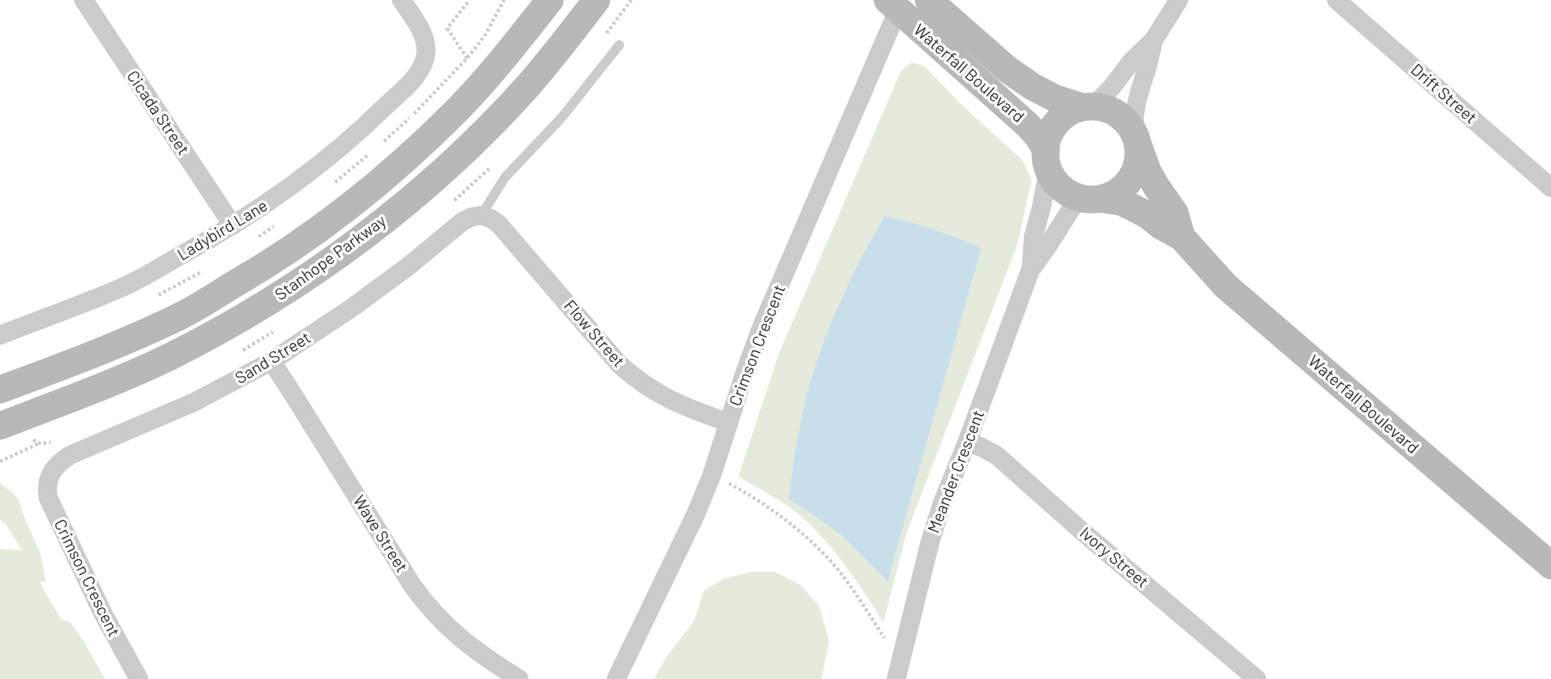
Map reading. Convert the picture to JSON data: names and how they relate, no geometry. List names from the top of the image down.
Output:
{
  "streets": {
    "main road": ["Waterfall Boulevard", "Stanhope Parkway"],
    "street": [
      "Drift Street",
      "Cicada Street",
      "Ladybird Lane",
      "Flow Street",
      "Crimson Crescent",
      "Sand Street",
      "Meander Crescent",
      "Wave Street",
      "Ivory Street"
    ]
  },
  "crossings": [
    ["Waterfall Boulevard", "Crimson Crescent"],
    ["Waterfall Boulevard", "Meander Crescent"],
    ["Cicada Street", "Ladybird Lane"],
    ["Flow Street", "Crimson Crescent"],
    ["Flow Street", "Sand Street"],
    ["Crimson Crescent", "Sand Street"],
    ["Sand Street", "Wave Street"],
    ["Meander Crescent", "Ivory Street"]
  ]
}
